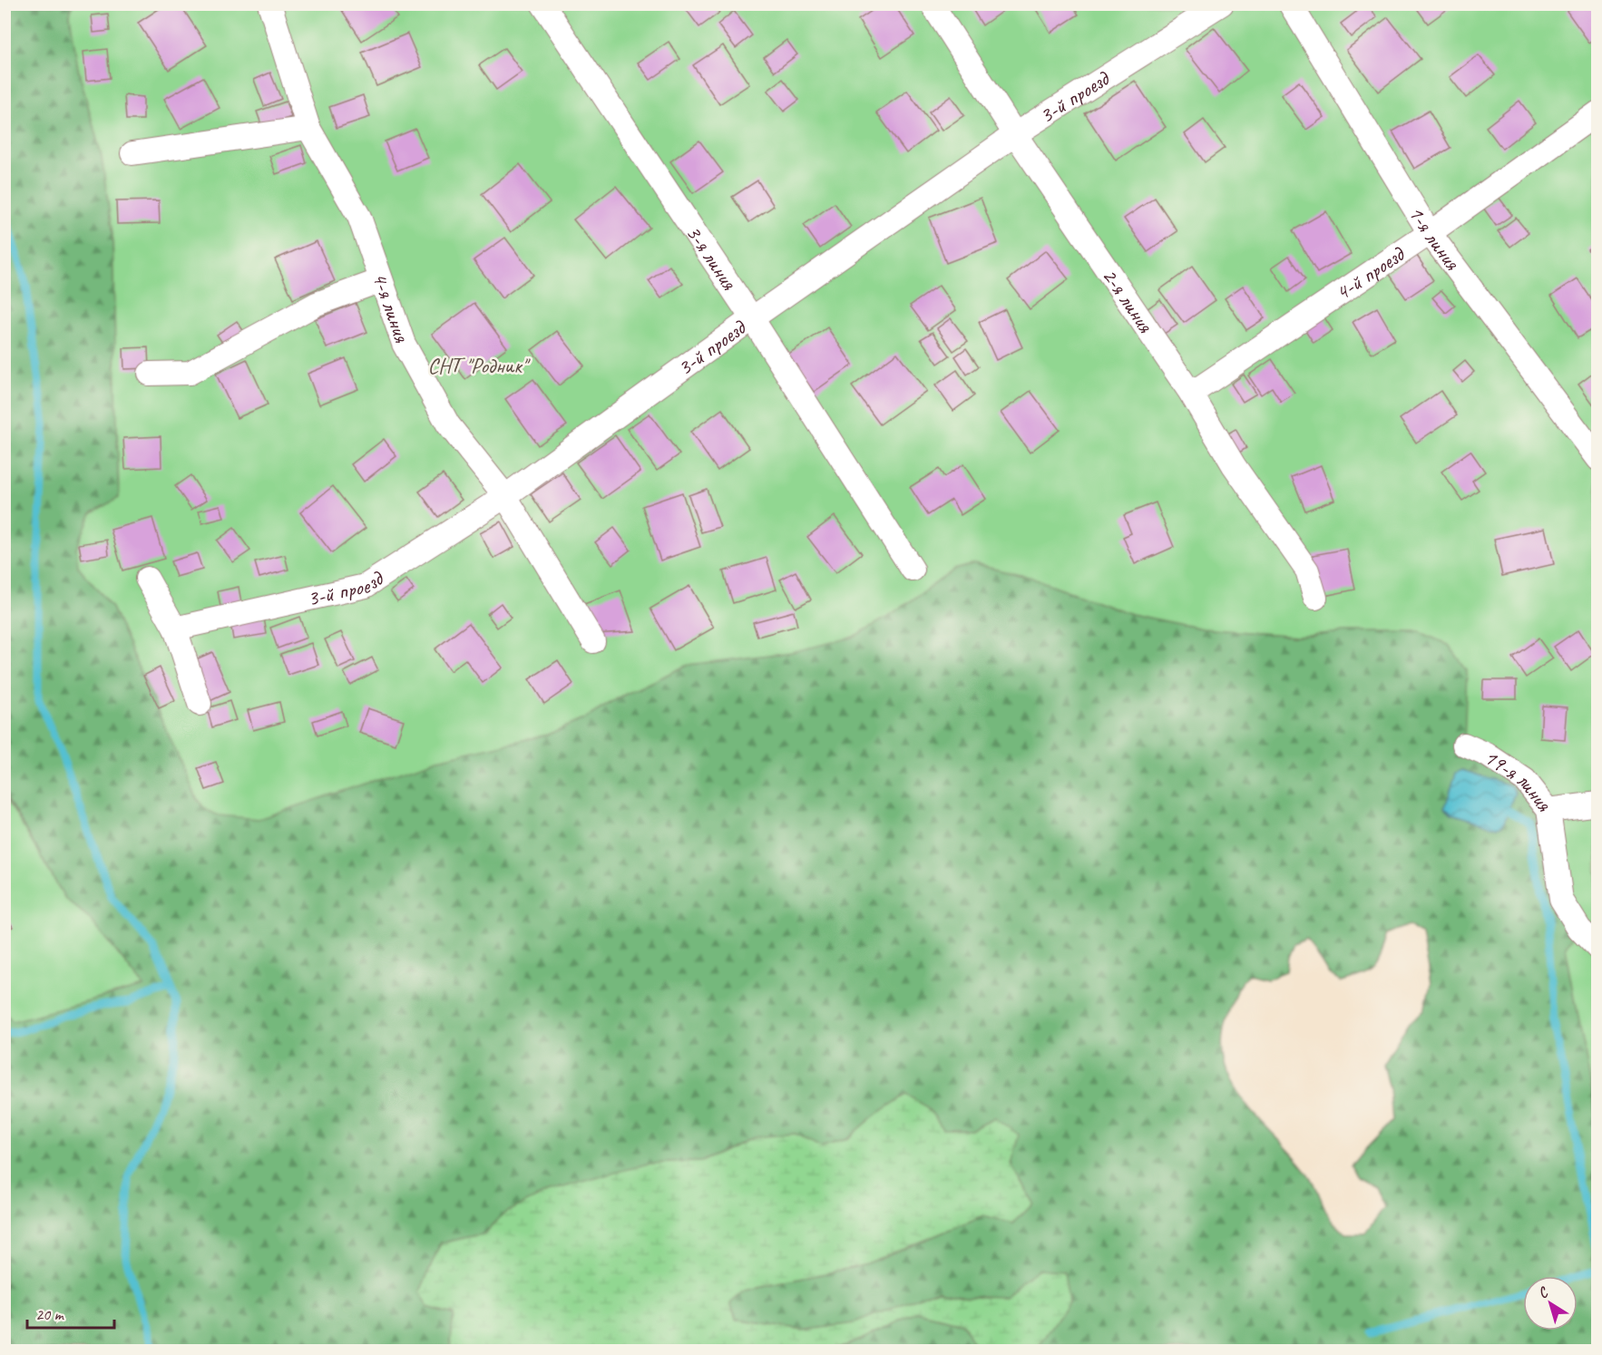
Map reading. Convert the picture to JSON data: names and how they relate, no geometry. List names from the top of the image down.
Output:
{
  "streets": {
    "street": [
      "3-й проезд",
      "1-я линия",
      "3-я линия",
      "4-й проезд",
      "2-я линия",
      "4-я линия",
      "19-я линия"
    ]
  },
  "crossings": [
    ["3-й проезд", "3-я линия"],
    ["3-й проезд", "2-я линия"],
    ["3-й проезд", "4-я линия"],
    ["1-я линия", "4-й проезд"],
    ["4-й проезд", "2-я линия"]
  ],
  "parks": ["СНТ ''Родник''"],
  "scale_bar": "20 m",
  "north": "top left"
}
